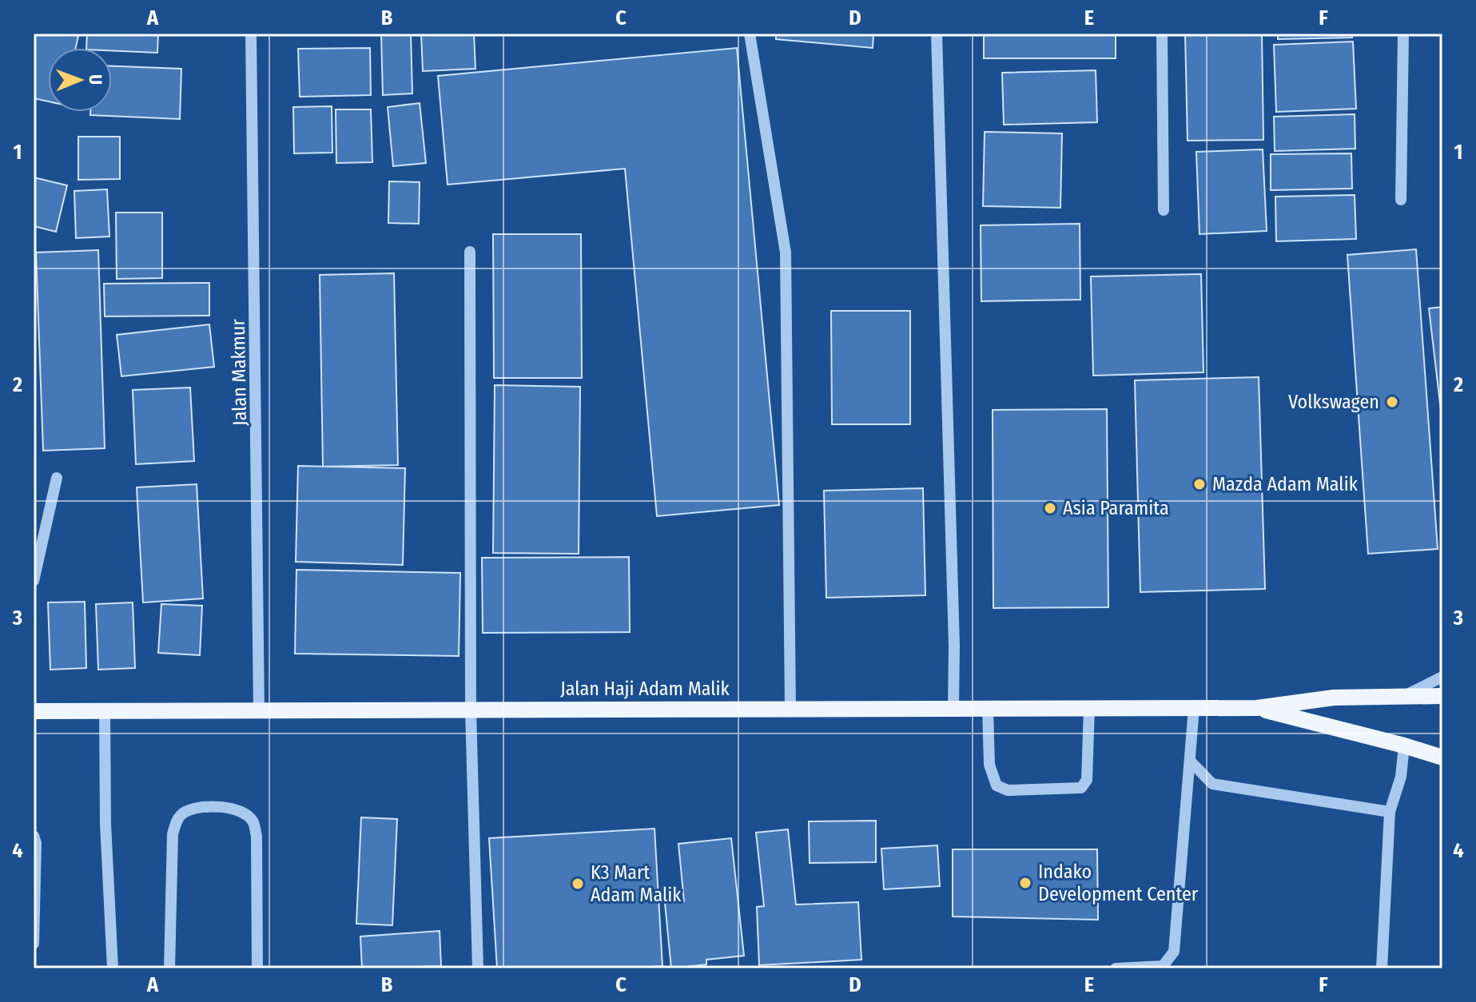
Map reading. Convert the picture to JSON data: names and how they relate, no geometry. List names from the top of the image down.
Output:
{
  "streets": {
    "main road": ["Jalan Haji Adam Malik"],
    "street": ["Jalan Makmur"]
  },
  "crossings": [
    ["Jalan Makmur", "Jalan Haji Adam Malik"]
  ],
  "places": [
    "Volkswagen",
    "Mazda Adam Malik",
    "Asia Paramita",
    "Indako Development Center",
    "K3 Mart Adam Malik"
  ],
  "north": "right",
  "grid": {
    "columns": [
      "A",
      "B",
      "C",
      "D",
      "E",
      "F"
    ],
    "rows": [
      "1",
      "2",
      "3",
      "4"
    ]
  }
}
